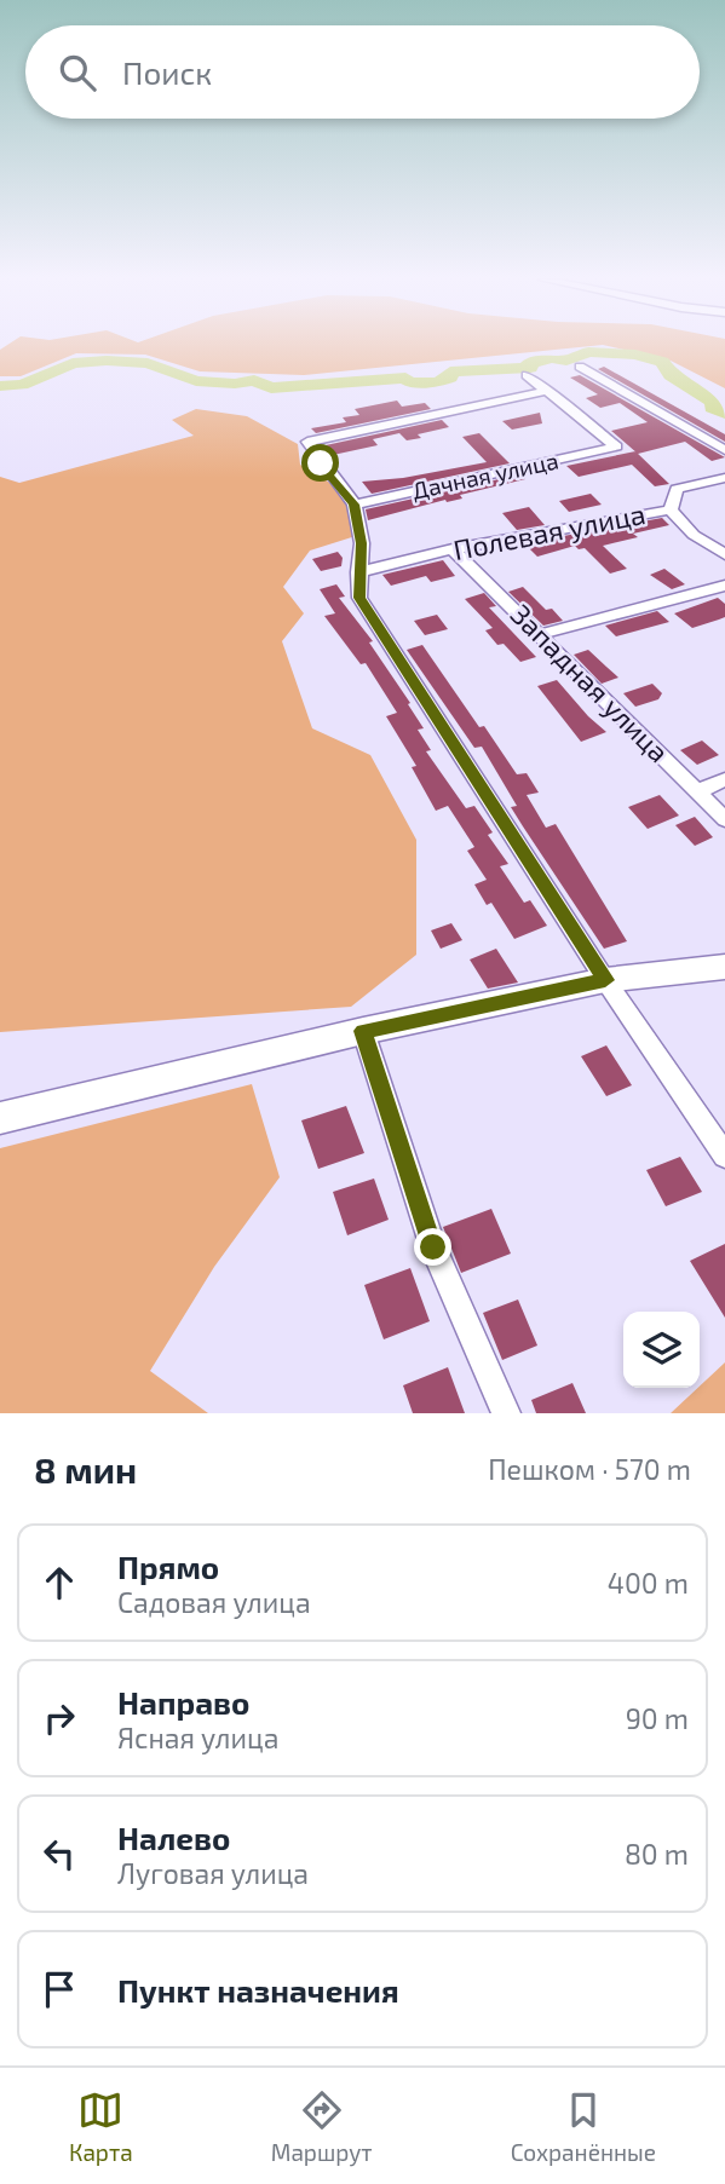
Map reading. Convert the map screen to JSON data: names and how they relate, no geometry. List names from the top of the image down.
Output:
{
  "streets": {
    "street": ["Дачная улица", "Полевая улица", "Западная улица"]
  },
  "crossings": [
    ["Полевая улица", "Западная улица"]
  ],
  "page": {
    "search": "Поиск",
    "heading": ["8 мин", "Пешком · 570 m"],
    "list": [
      ["Прямо", "Садовая улица", "400 m"],
      ["Направо", "Ясная улица", "90 m"],
      ["Налево", "Луговая улица", "80 m"],
      "Пункт назначения"
    ],
    "nav": ["Карта", "Маршрут", "Сохранённые"]
  }
}
